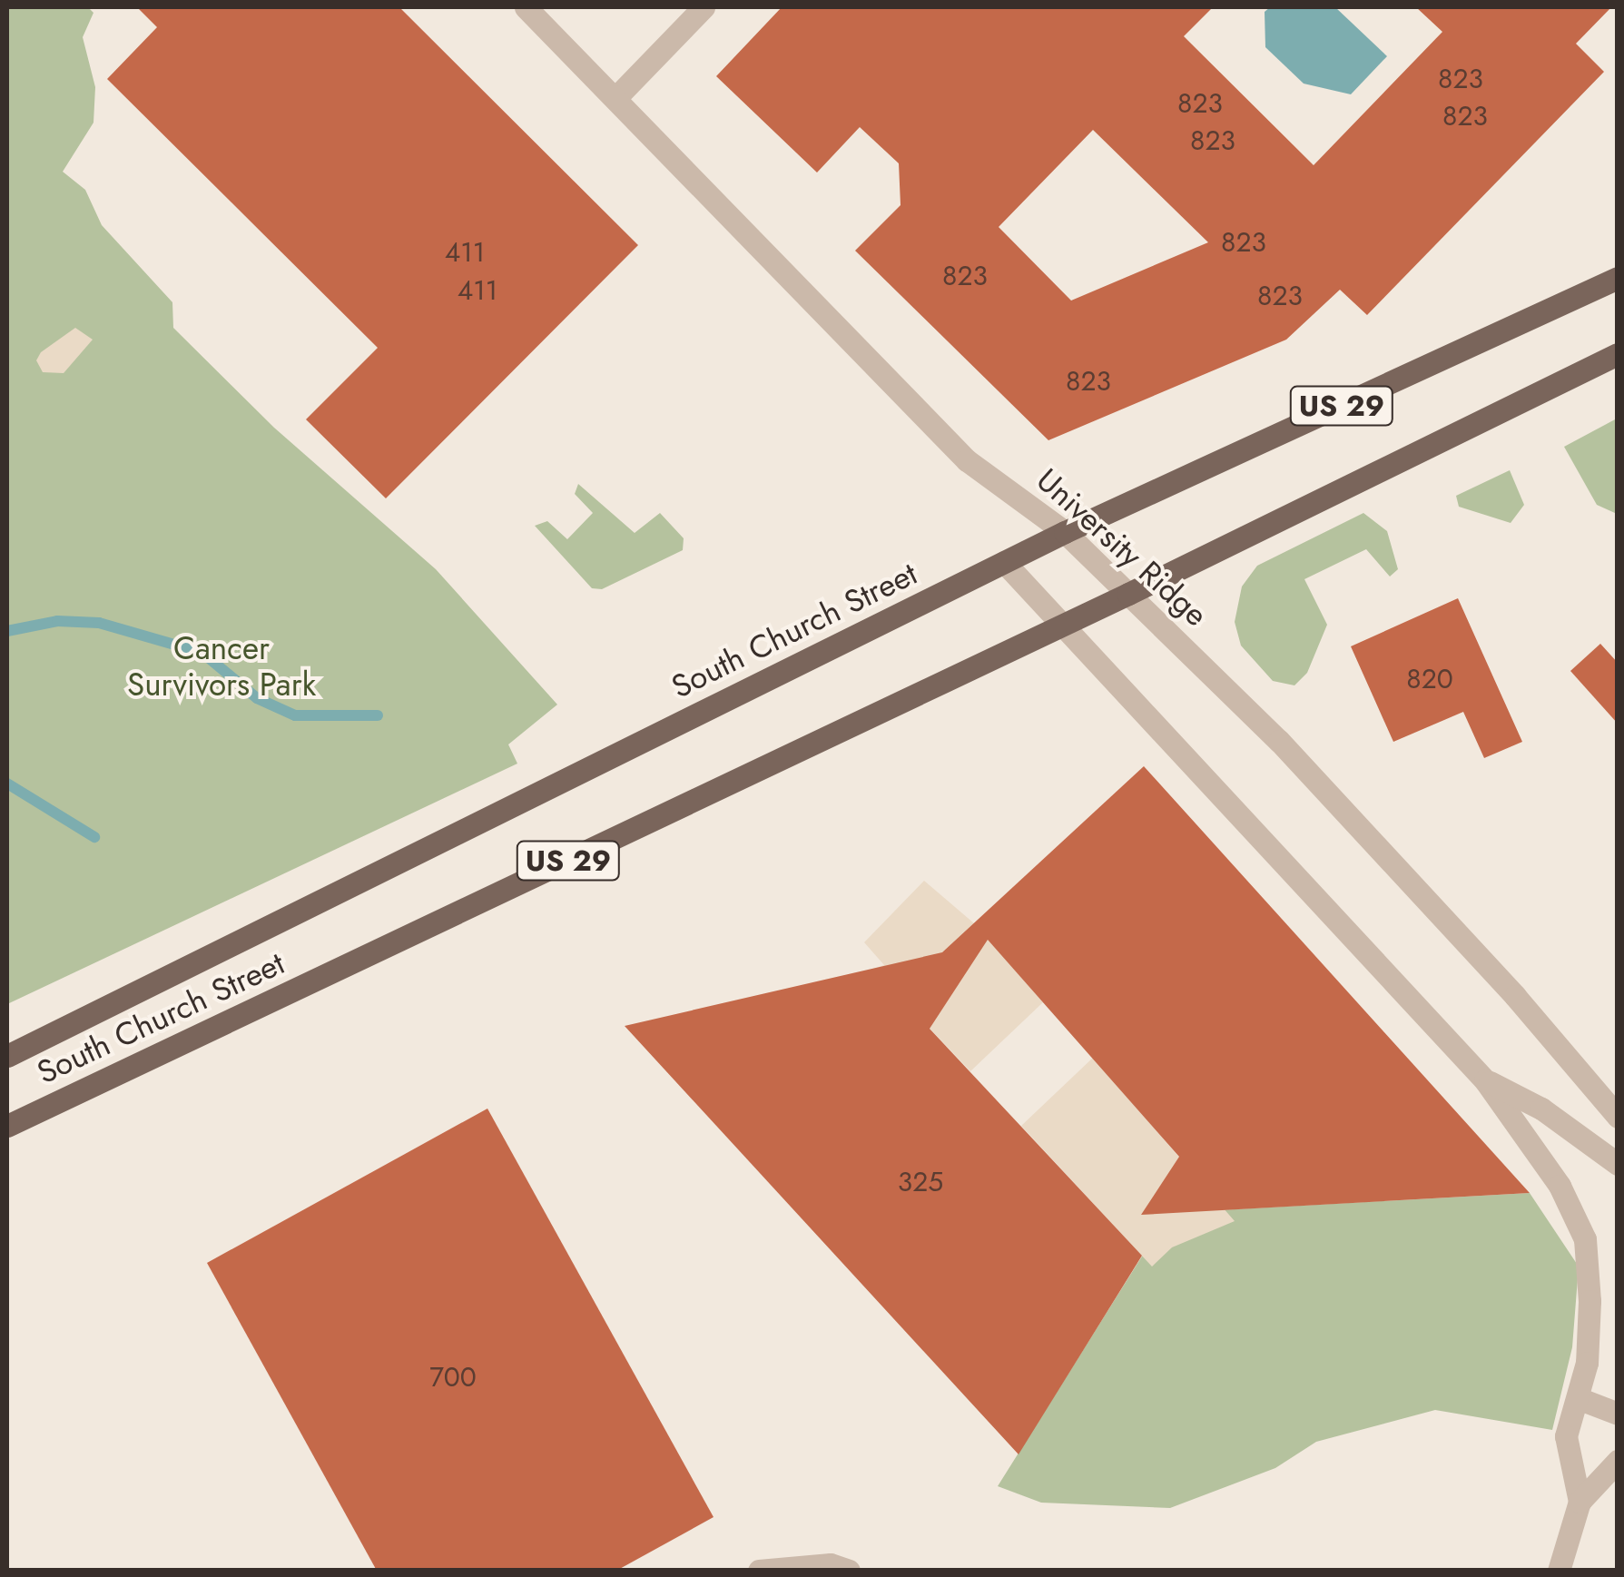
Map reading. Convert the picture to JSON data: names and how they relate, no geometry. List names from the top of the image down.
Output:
{
  "streets": {
    "main road": ["US 29", "South Church Street"],
    "street": ["University Ridge"]
  },
  "crossings": [
    ["University Ridge", "South Church Street"]
  ],
  "parks": ["Cancer Survivors Park"],
  "house_numbers": [
    "823",
    "823",
    "823",
    "823",
    "823",
    "411",
    "823",
    "411",
    "823",
    "823",
    "820",
    "325",
    "700"
  ]
}
